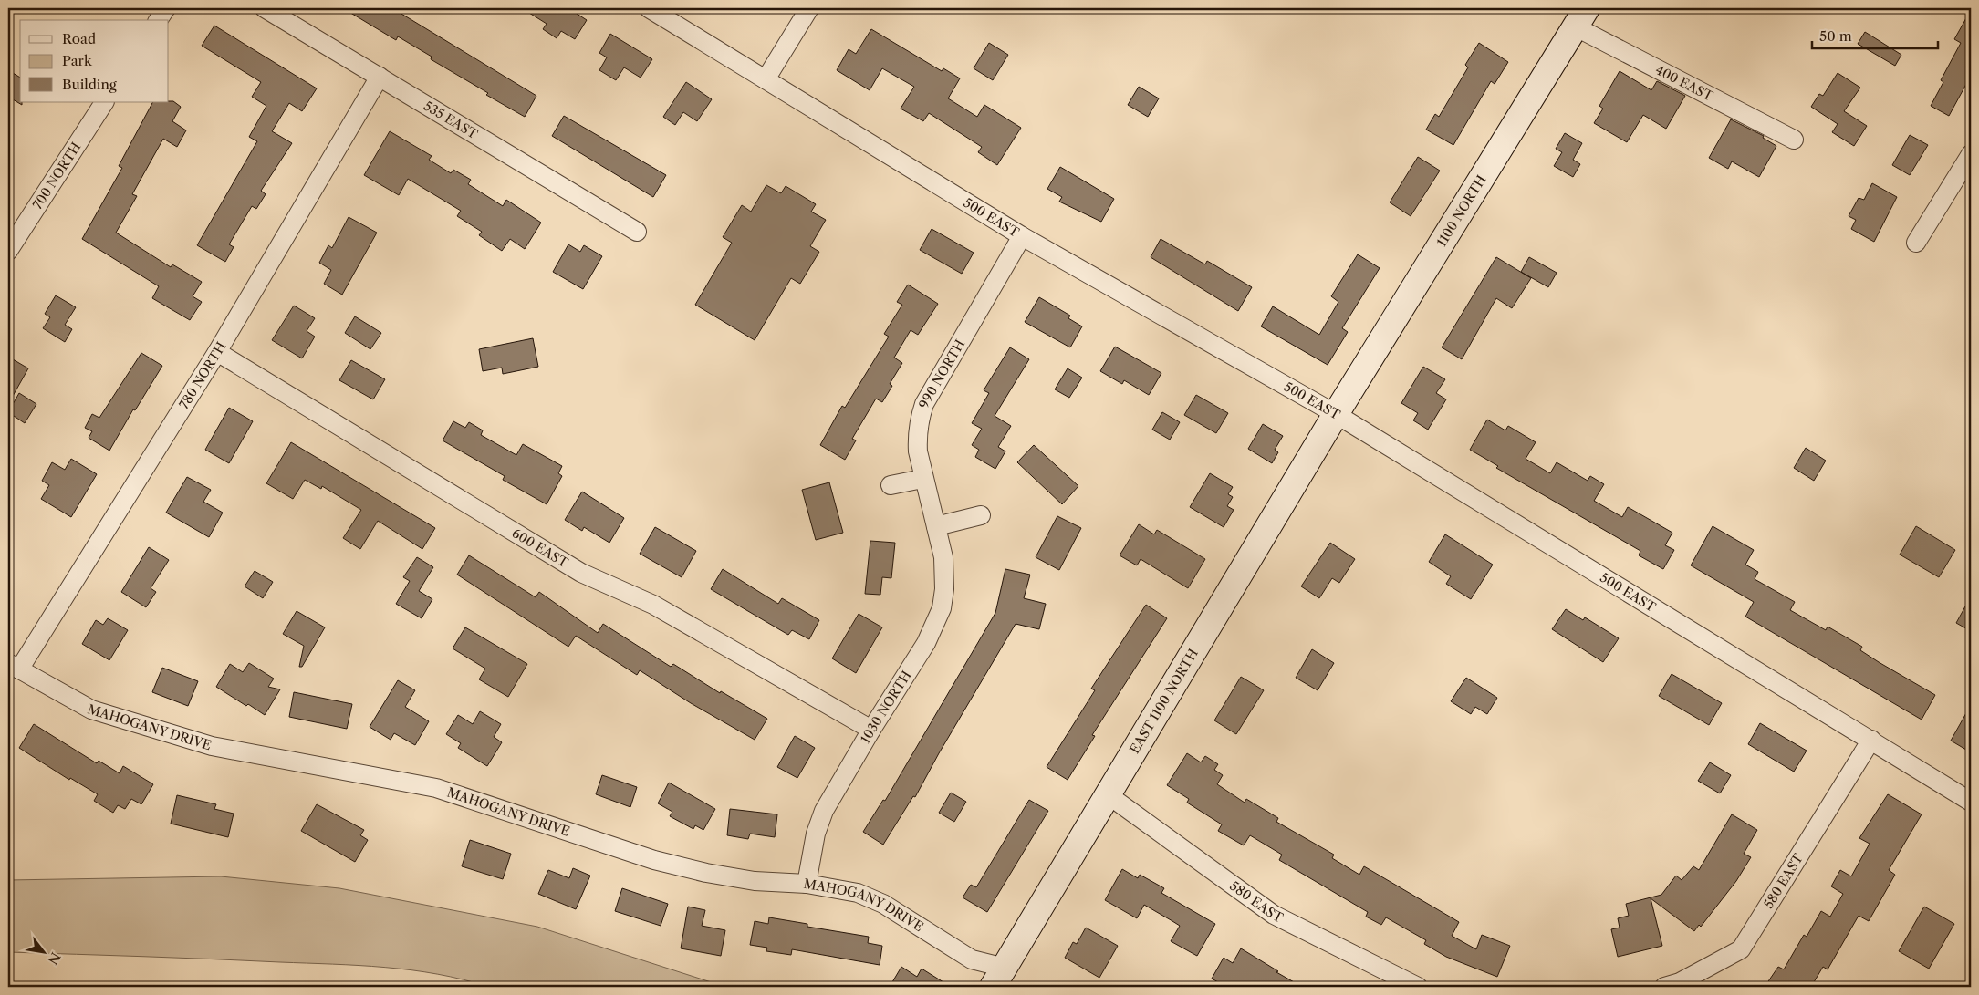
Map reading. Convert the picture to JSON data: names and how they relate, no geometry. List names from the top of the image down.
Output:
{
  "streets": {
    "street": [
      "400 EAST",
      "535 EAST",
      "700 NORTH",
      "1100 NORTH",
      "500 EAST",
      "990 NORTH",
      "780 NORTH",
      "600 EAST",
      "EAST 1100 NORTH",
      "1030 NORTH",
      "MAHOGANY DRIVE",
      "580 EAST"
    ]
  },
  "crossings": [
    ["400 EAST", "1100 NORTH"],
    ["535 EAST", "780 NORTH"],
    ["1100 NORTH", "500 EAST"],
    ["1100 NORTH", "EAST 1100 NORTH"],
    ["500 EAST", "990 NORTH"],
    ["500 EAST", "EAST 1100 NORTH"],
    ["500 EAST", "580 EAST"],
    ["990 NORTH", "1030 NORTH"],
    ["780 NORTH", "600 EAST"],
    ["780 NORTH", "MAHOGANY DRIVE"],
    ["600 EAST", "1030 NORTH"],
    ["EAST 1100 NORTH", "MAHOGANY DRIVE"],
    ["EAST 1100 NORTH", "580 EAST"],
    ["1030 NORTH", "MAHOGANY DRIVE"]
  ],
  "legend": ["Road", "Park", "Building"],
  "scale_bar": "50 m",
  "north": "bottom right"
}
